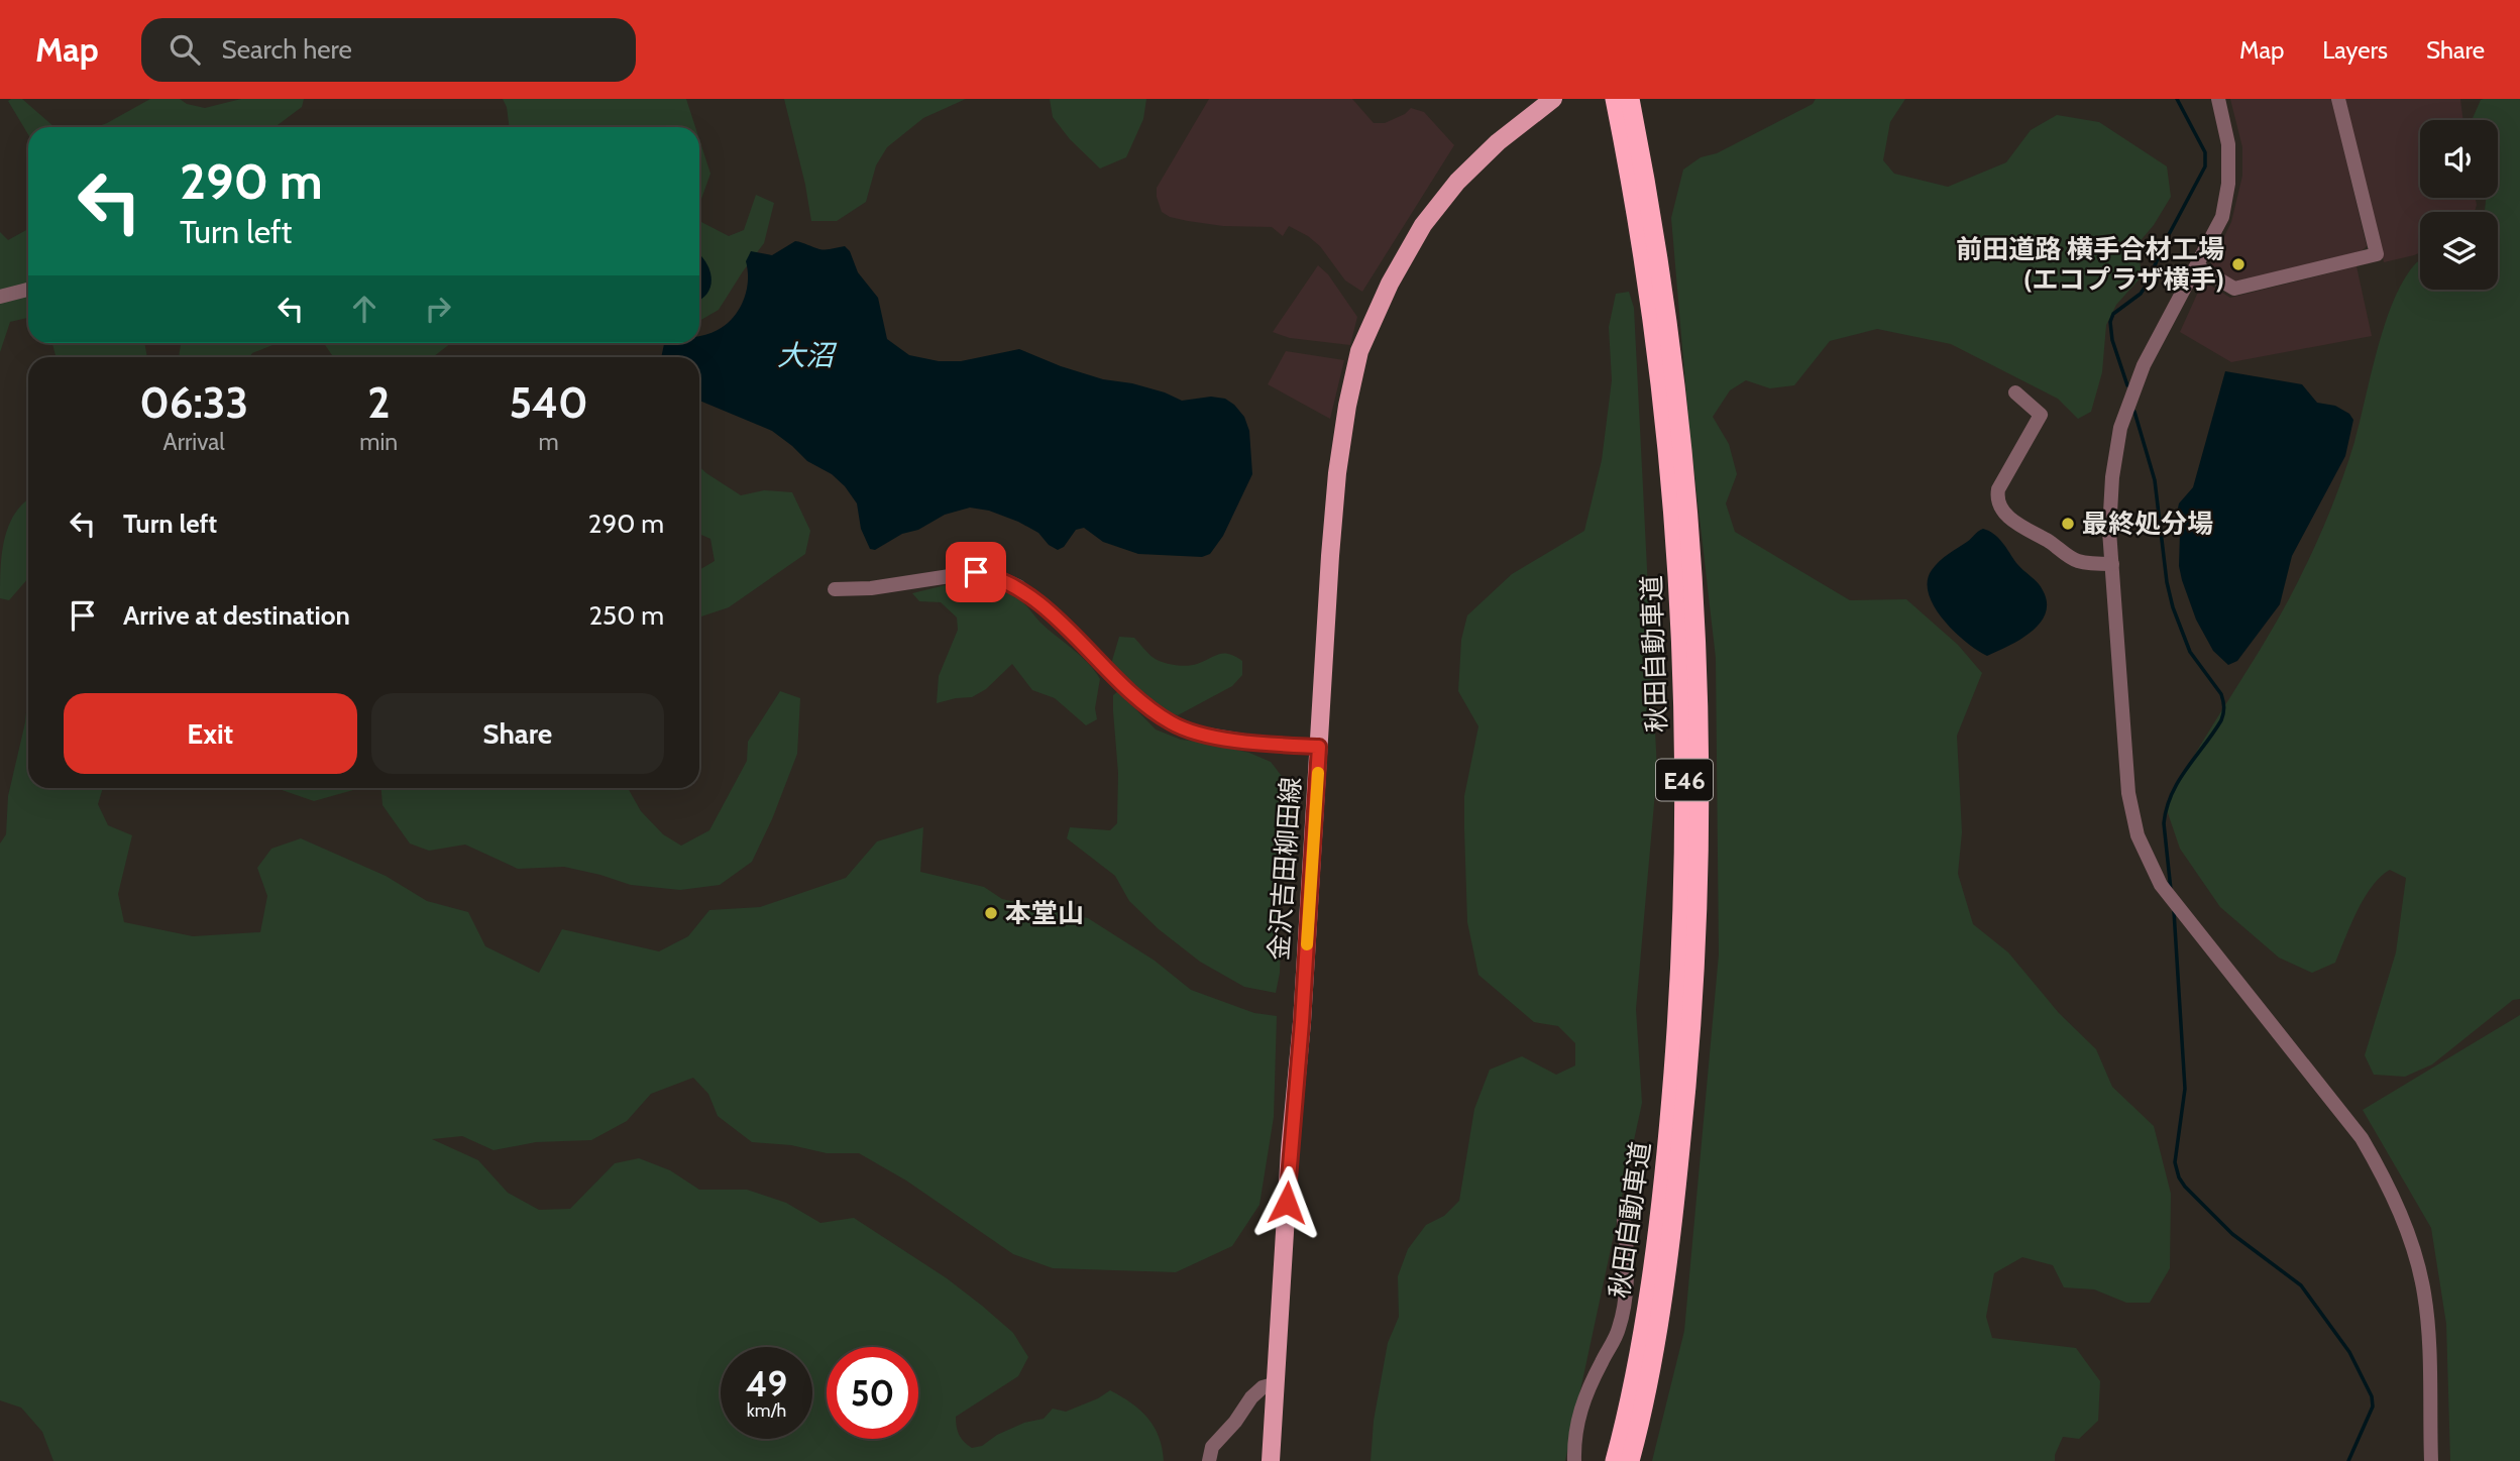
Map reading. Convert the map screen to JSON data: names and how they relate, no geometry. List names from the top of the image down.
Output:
{
  "streets": {
    "highway": ["秋田自動車道", "E46"],
    "main road": ["金沢吉田柳田線"]
  },
  "water": ["大沼"],
  "places": ["前田道路 横手合材工場 (エコプラザ横手)", "最終処分場", "本堂山"],
  "page": {
    "header": "Map",
    "search": "Search here",
    "nav": ["Map", "Layers", "Share"],
    "turn": ["290 m", "Turn left"],
    "eta": [
      "06:33",
      "Arrival",
      "2",
      "min",
      "540",
      "m"
    ],
    "list": [
      {
        "name": "Turn left",
        "value": "290 m"
      },
      {
        "name": "Arrive at destination",
        "value": "250 m"
      }
    ],
    "buttons": ["Exit", "Share"],
    "speed": "49 km/h",
    "limit": "50"
  }
}
